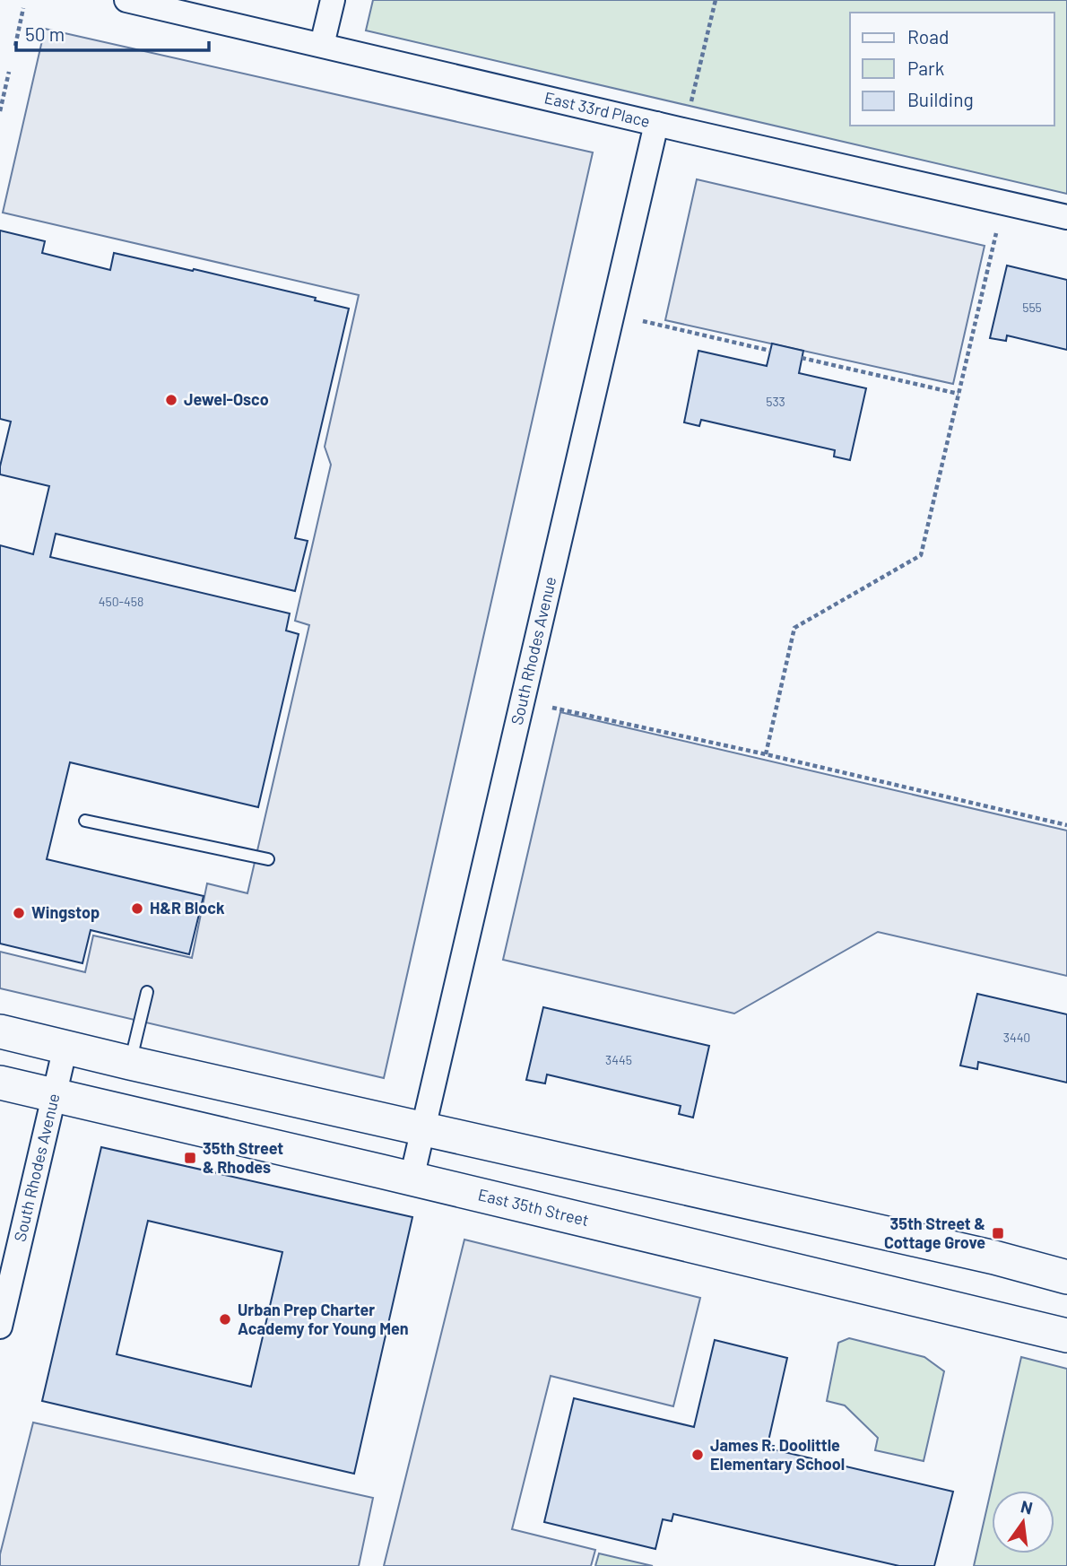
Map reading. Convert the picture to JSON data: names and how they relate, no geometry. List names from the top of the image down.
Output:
{
  "streets": {
    "main road": ["East 35th Street"],
    "street": ["East 33rd Place", "South Rhodes Avenue"]
  },
  "crossings": [
    ["East 33rd Place", "South Rhodes Avenue"],
    ["South Rhodes Avenue", "East 35th Street"]
  ],
  "places": {
    "other": [
      "Jewel-Osco",
      "H&R Block",
      "Wingstop",
      "Urban Prep Charter Academy for Young Men",
      "James R. Doolittle Elementary School"
    ],
    "transit": ["35th Street & Rhodes", "35th Street & Cottage Grove"]
  },
  "house_numbers": [
    "555",
    "533",
    "450-458",
    "3440",
    "3445"
  ],
  "legend": ["Road", "Park", "Building"],
  "scale_bar": "50 m",
  "north": "top"
}
